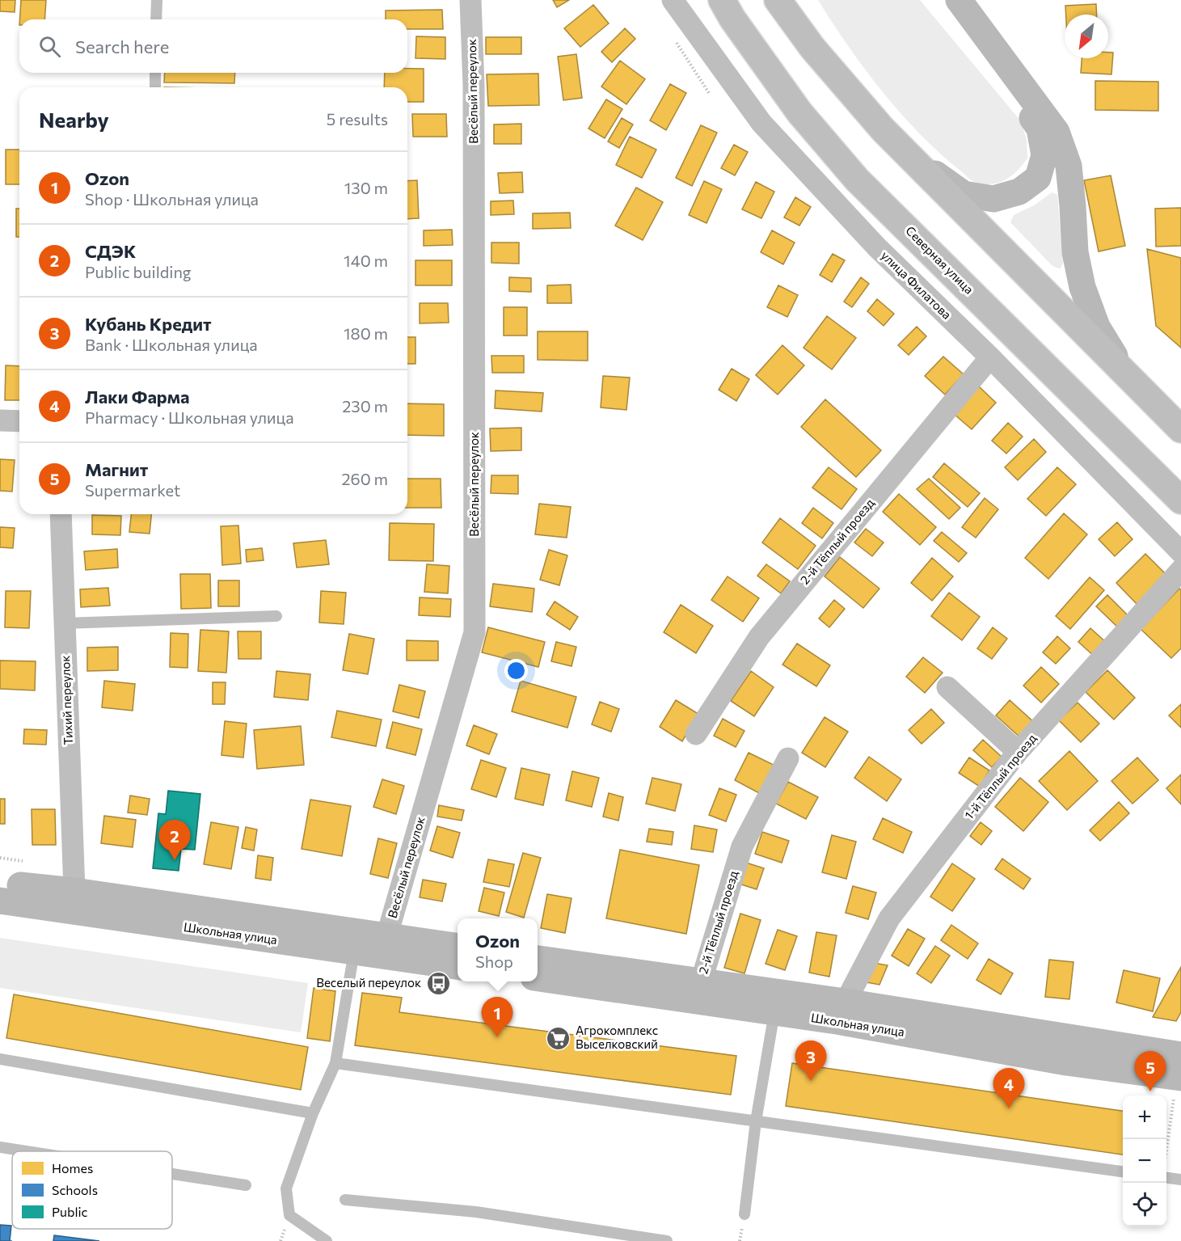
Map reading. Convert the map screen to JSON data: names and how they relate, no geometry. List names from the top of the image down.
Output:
{
  "streets": {
    "main road": ["Северная улица", "Школьная улица"],
    "street": [
      "Весёлый переулок",
      "улица Филатова",
      "2-й Тёплый проезд",
      "Тихий переулок",
      "1-й Тёплый проезд"
    ]
  },
  "crossings": [
    ["Весёлый переулок", "Школьная улица"],
    ["улица Филатова", "2-й Тёплый проезд"],
    ["2-й Тёплый проезд", "Школьная улица"],
    ["Тихий переулок", "Школьная улица"],
    ["1-й Тёплый проезд", "Школьная улица"]
  ],
  "places": {
    "bus stop": ["Веселый переулок"],
    "supermarket": ["Агрокомплекс Выселковский"]
  },
  "legend": ["Homes", "Schools", "Public"],
  "north": "bottom left",
  "page": {
    "search": "Search here",
    "heading": ["Nearby", "5 results"],
    "list": [
      {
        "mark": "1",
        "name": "Ozon",
        "note": "Shop · Школьная улица",
        "value": "130 m"
      },
      {
        "mark": "2",
        "name": "СДЭК",
        "note": "Public building",
        "value": "140 m"
      },
      {
        "mark": "3",
        "name": "Кубань Кредит",
        "note": "Bank · Школьная улица",
        "value": "180 m"
      },
      {
        "mark": "4",
        "name": "Лаки Фарма",
        "note": "Pharmacy · Школьная улица",
        "value": "230 m"
      },
      {
        "mark": "5",
        "name": "Магнит",
        "note": "Supermarket",
        "value": "260 m"
      }
    ],
    "pins": [
      "2",
      "1",
      "3",
      "5",
      "4"
    ],
    "popup": ["Ozon", "Shop"],
    "map_buttons": ["+", "−"]
  }
}
